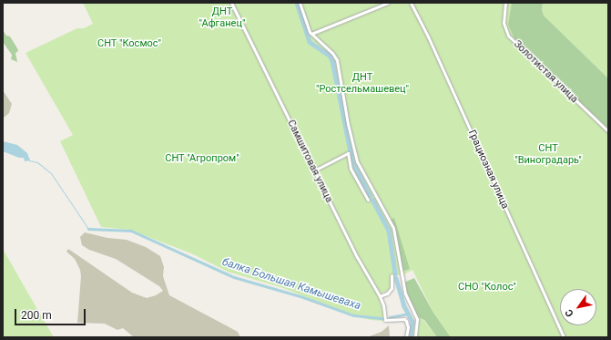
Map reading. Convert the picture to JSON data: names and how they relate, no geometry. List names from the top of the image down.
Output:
{
  "streets": {
    "street": ["Золотистая улица", "Самшитовая улица", "Грациозная улица"]
  },
  "water": ["балка Большая Камышеваха"],
  "parks": [
    "ДНТ \"Афганец\"",
    "СНТ \"Космос\"",
    "ДНТ \"Ростсельмашевец\"",
    "СНТ \"Виноградарь\"",
    "СНТ \"Агропром\"",
    "СНО \"Колос\""
  ],
  "scale_bar": "200 m",
  "north": "bottom left"
}
